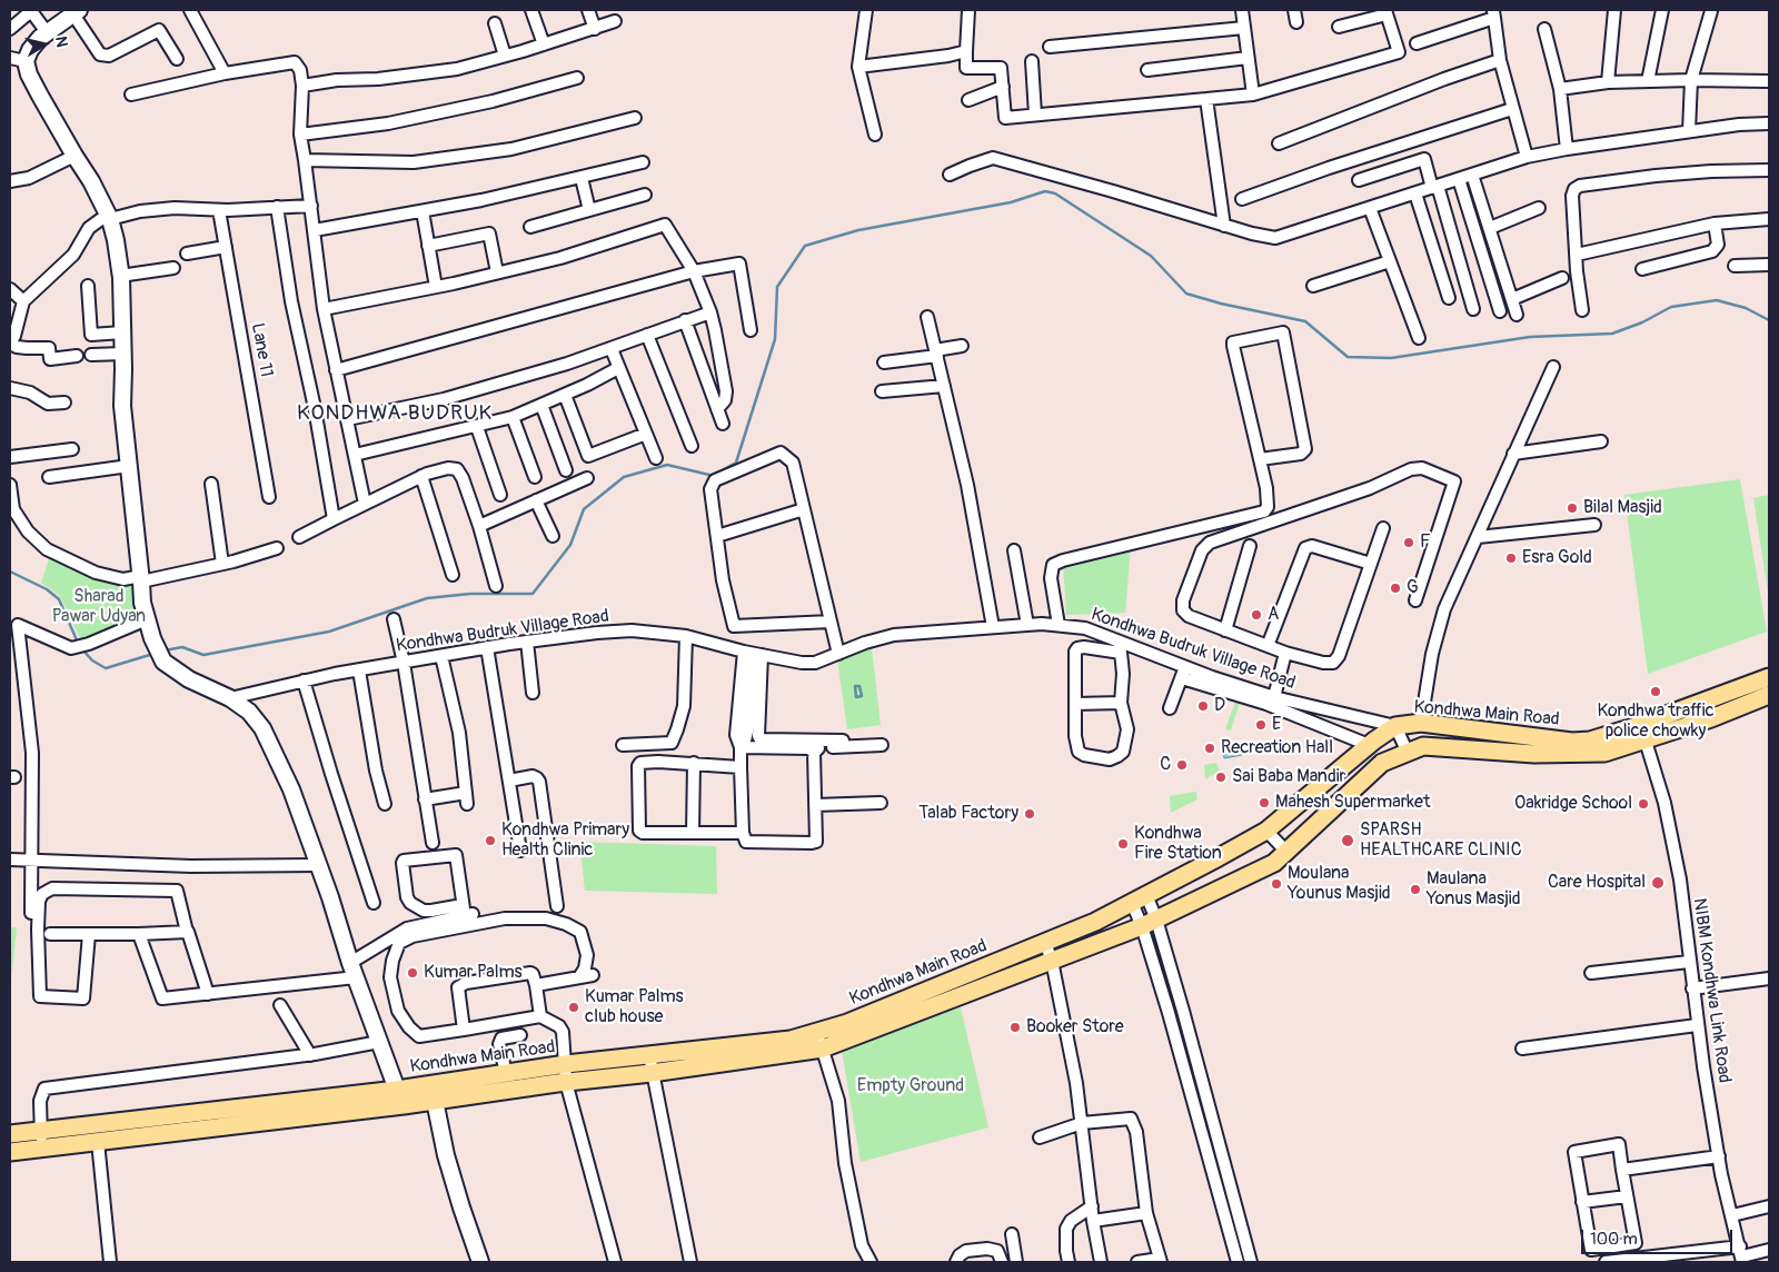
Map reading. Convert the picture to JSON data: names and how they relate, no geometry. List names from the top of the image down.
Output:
{
  "streets": {
    "main road": ["Kondhwa Main Road"],
    "street": ["Lane 11", "Kondhwa Budruk Village Road", "NIBM Kondhwa Link Road"]
  },
  "crossings": [
    ["Kondhwa Budruk Village Road", "Kondhwa Main Road"],
    ["Kondhwa Main Road", "NIBM Kondhwa Link Road"]
  ],
  "districts": ["KONDHWA BUDRUK"],
  "parks": ["Sharad Pawar Udyan", "Empty Ground"],
  "places": [
    "Bilal Masjid",
    "F",
    "Esra Gold",
    "G",
    "A",
    "Kondhwa traffic police chowky",
    "D",
    "E",
    "Recreation Hall",
    "C",
    "Sai Baba Mandir",
    "Mahesh Supermarket",
    "Oakridge School",
    "Talab Factory",
    "Kondhwa Primary Health Clinic",
    "SPARSH HEALTHCARE CLINIC",
    "Kondhwa Fire Station",
    "Care Hospital",
    "Moulana Younus Masjid",
    "Maulana Yonus Masjid",
    "Kumar Palms",
    "Kumar Palms club house",
    "Booker Store"
  ],
  "scale_bar": "100 m",
  "north": "right"
}
